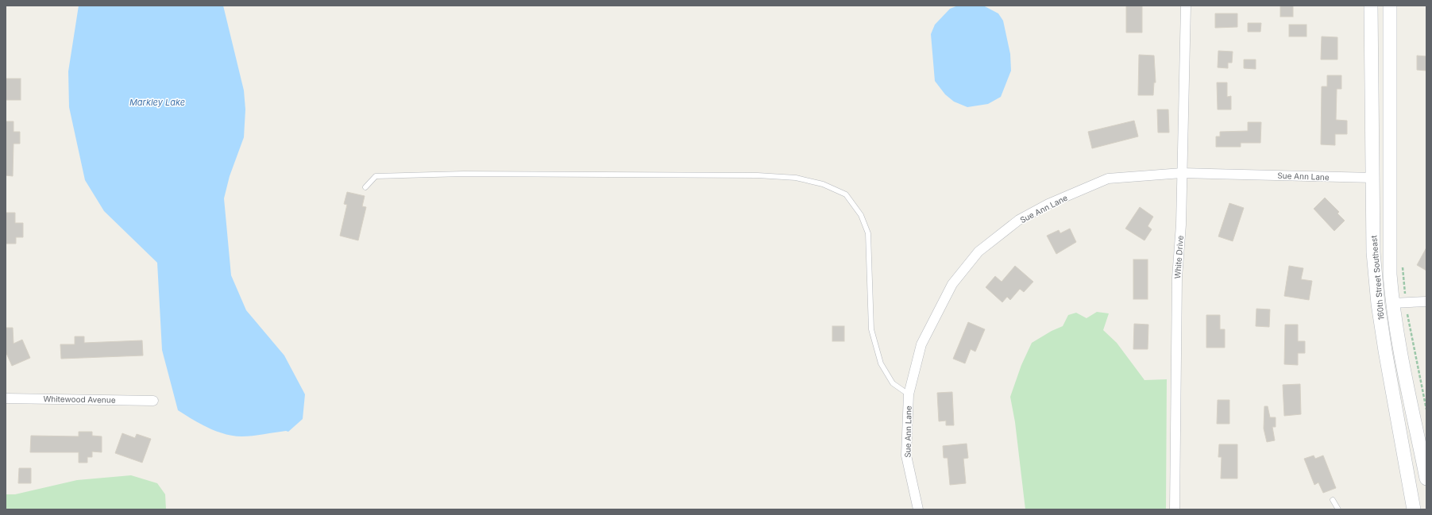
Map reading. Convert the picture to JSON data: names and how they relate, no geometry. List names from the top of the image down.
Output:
{
  "streets": {
    "street": [
      "Sue Ann Lane",
      "White Drive",
      "160th Street Southeast",
      "Whitewood Avenue"
    ]
  },
  "crossings": [
    ["Sue Ann Lane", "White Drive"],
    ["Sue Ann Lane", "160th Street Southeast"]
  ],
  "water": ["Markley Lake"]
}
